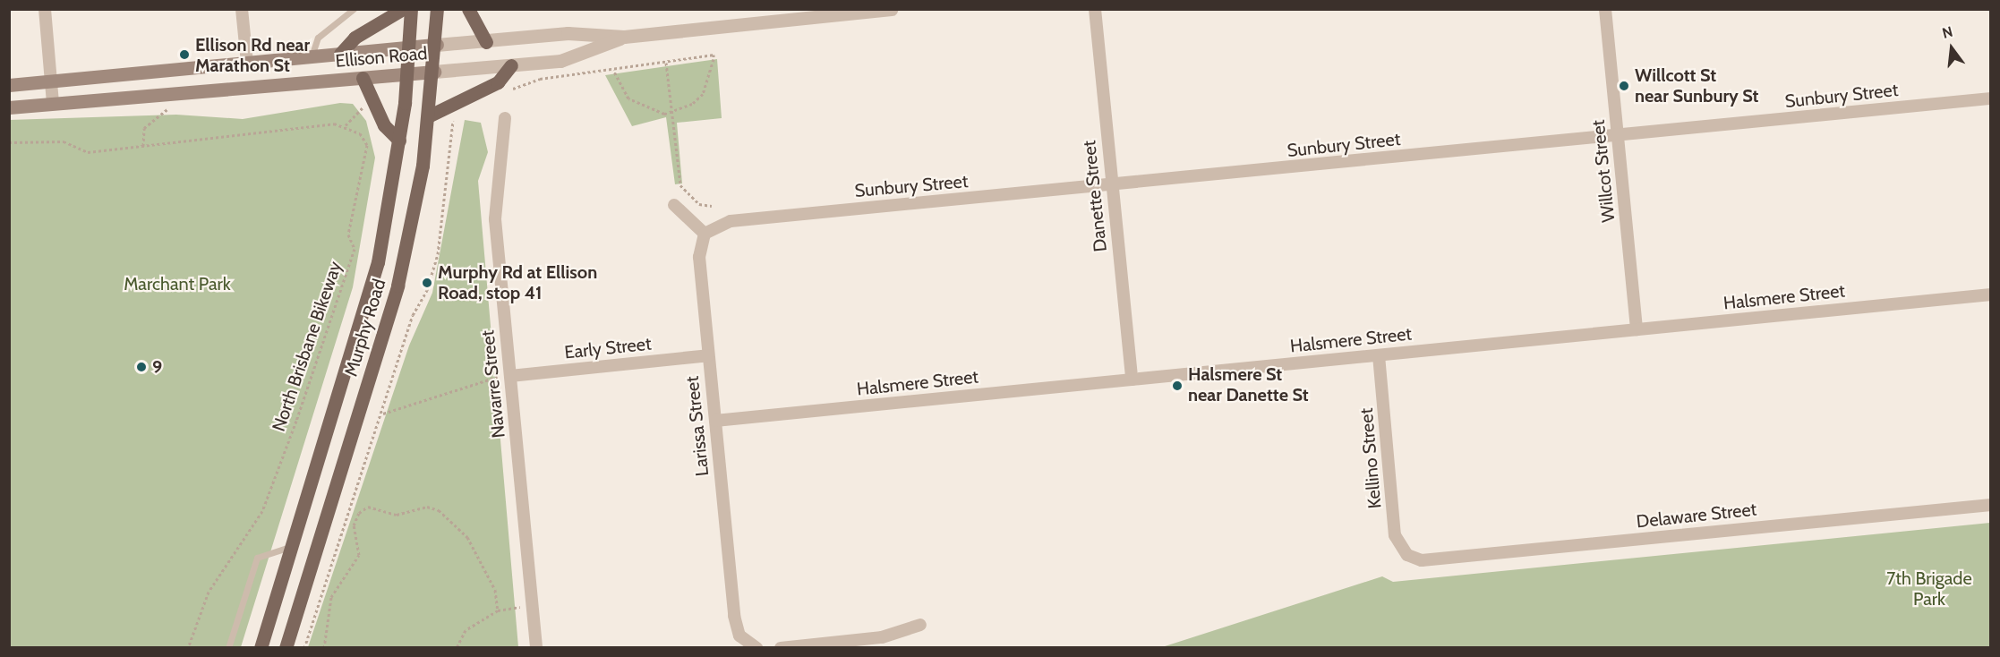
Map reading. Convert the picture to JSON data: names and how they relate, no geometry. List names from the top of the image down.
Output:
{
  "streets": {
    "main road": ["Ellison Road", "Murphy Road"],
    "street": [
      "Sunbury Street",
      "Willcot Street",
      "Danette Street",
      "Halsmere Street",
      "Early Street",
      "Navarre Street",
      "Larissa Street",
      "Kellino Street",
      "Delaware Street"
    ],
    "path": ["North Brisbane Bikeway"]
  },
  "crossings": [
    ["Ellison Road", "Murphy Road"],
    ["Sunbury Street", "Willcot Street"],
    ["Sunbury Street", "Danette Street"],
    ["Sunbury Street", "Larissa Street"],
    ["Willcot Street", "Halsmere Street"],
    ["Danette Street", "Halsmere Street"],
    ["Halsmere Street", "Larissa Street"],
    ["Halsmere Street", "Kellino Street"],
    ["Early Street", "Navarre Street"],
    ["Early Street", "Larissa Street"],
    ["Kellino Street", "Delaware Street"]
  ],
  "parks": ["Marchant Park", "7th Brigade Park"],
  "places": [
    "Ellison Rd near Marathon St",
    "Willcott St near Sunbury St",
    "Murphy Rd at Ellison Road, stop 41",
    "9",
    "Halsmere St near Danette St"
  ],
  "north": "top"
}
